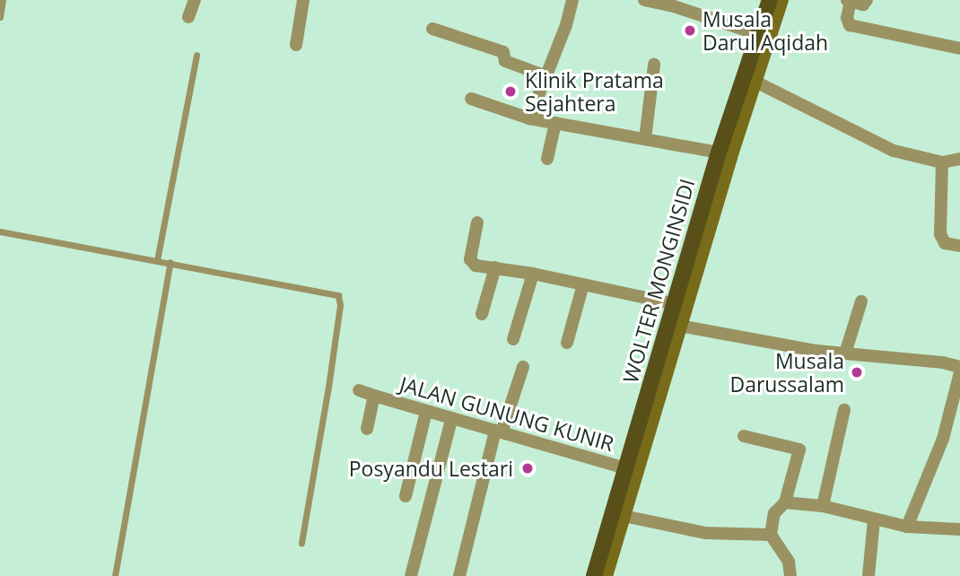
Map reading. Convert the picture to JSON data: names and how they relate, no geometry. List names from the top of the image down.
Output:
{
  "streets": {
    "main road": ["WOLTER MONGINSIDI"],
    "street": ["JALAN GUNUNG KUNIR"]
  },
  "crossings": [
    ["WOLTER MONGINSIDI", "JALAN GUNUNG KUNIR"]
  ],
  "places": [
    "Musala Darul Aqidah",
    "Klinik Pratama Sejahtera",
    "Musala Darussalam",
    "Posyandu Lestari"
  ]
}
